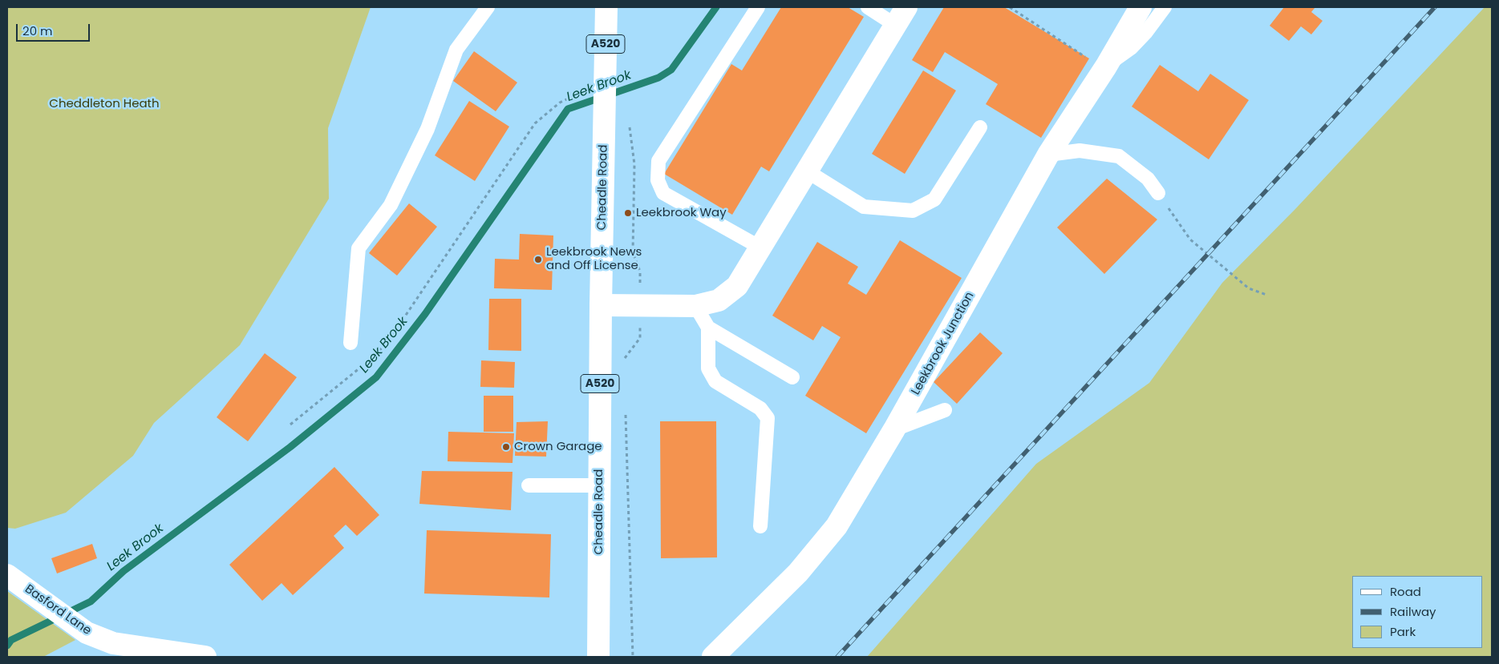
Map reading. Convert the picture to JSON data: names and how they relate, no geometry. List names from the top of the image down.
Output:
{
  "streets": {
    "main road": [
      "A520",
      "Cheadle Road",
      "Leekbrook Junction",
      "Basford Lane"
    ]
  },
  "water": ["Leek Brook"],
  "parks": ["Cheddleton Heath"],
  "places": ["Leekbrook Way", "Leekbrook News and Off License", "Crown Garage"],
  "legend": ["Road", "Railway", "Park"],
  "scale_bar": "20 m"
}
